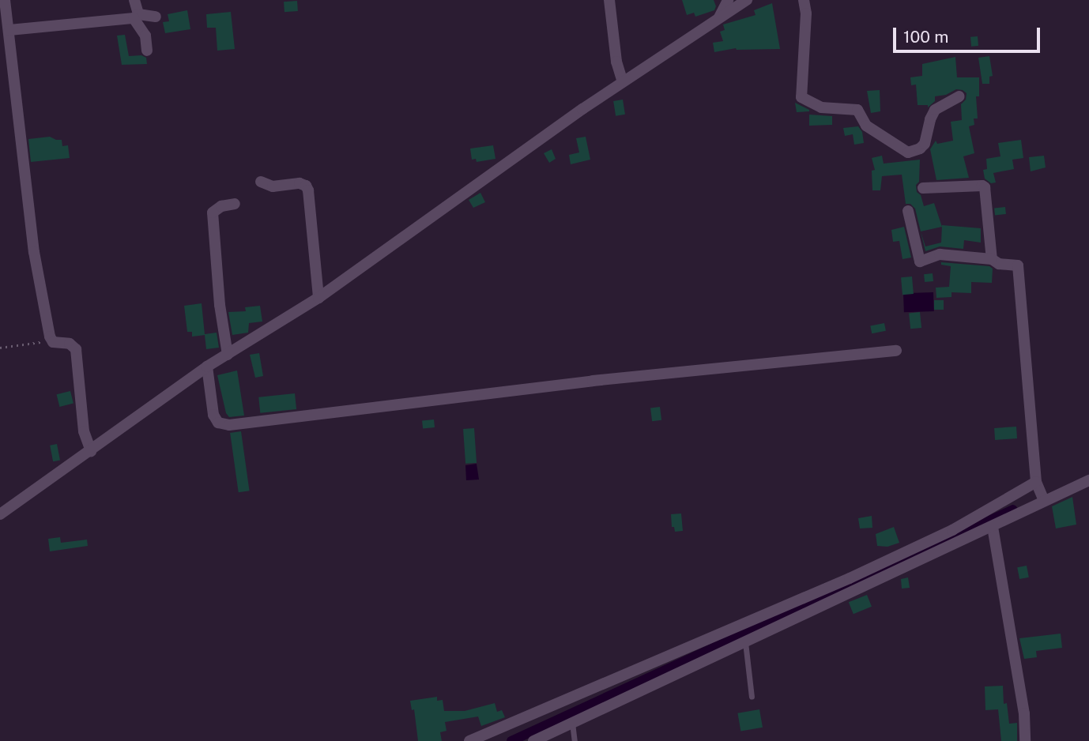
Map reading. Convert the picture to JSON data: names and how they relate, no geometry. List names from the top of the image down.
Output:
{
  "scale_bar": "100 m"
}
